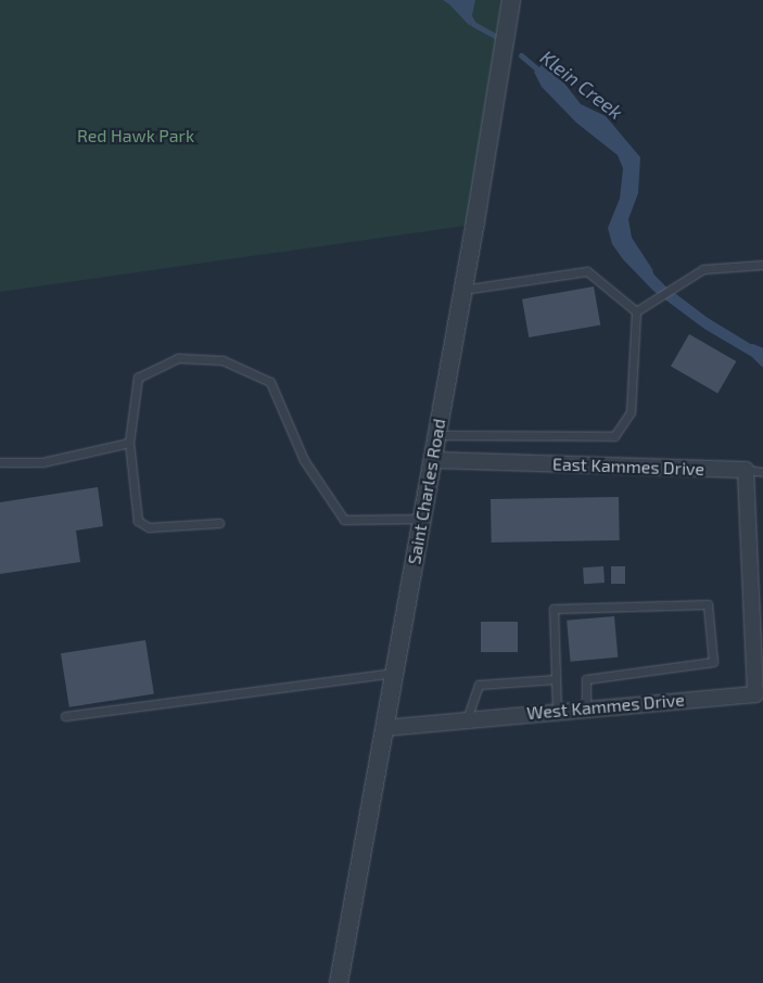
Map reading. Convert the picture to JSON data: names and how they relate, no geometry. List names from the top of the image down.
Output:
{
  "streets": {
    "street": ["East Kammes Drive", "Saint Charles Road", "West Kammes Drive"]
  },
  "crossings": [
    ["East Kammes Drive", "Saint Charles Road"],
    ["East Kammes Drive", "West Kammes Drive"],
    ["Saint Charles Road", "West Kammes Drive"]
  ],
  "water": ["Klein Creek"],
  "parks": ["Red Hawk Park"]
}
